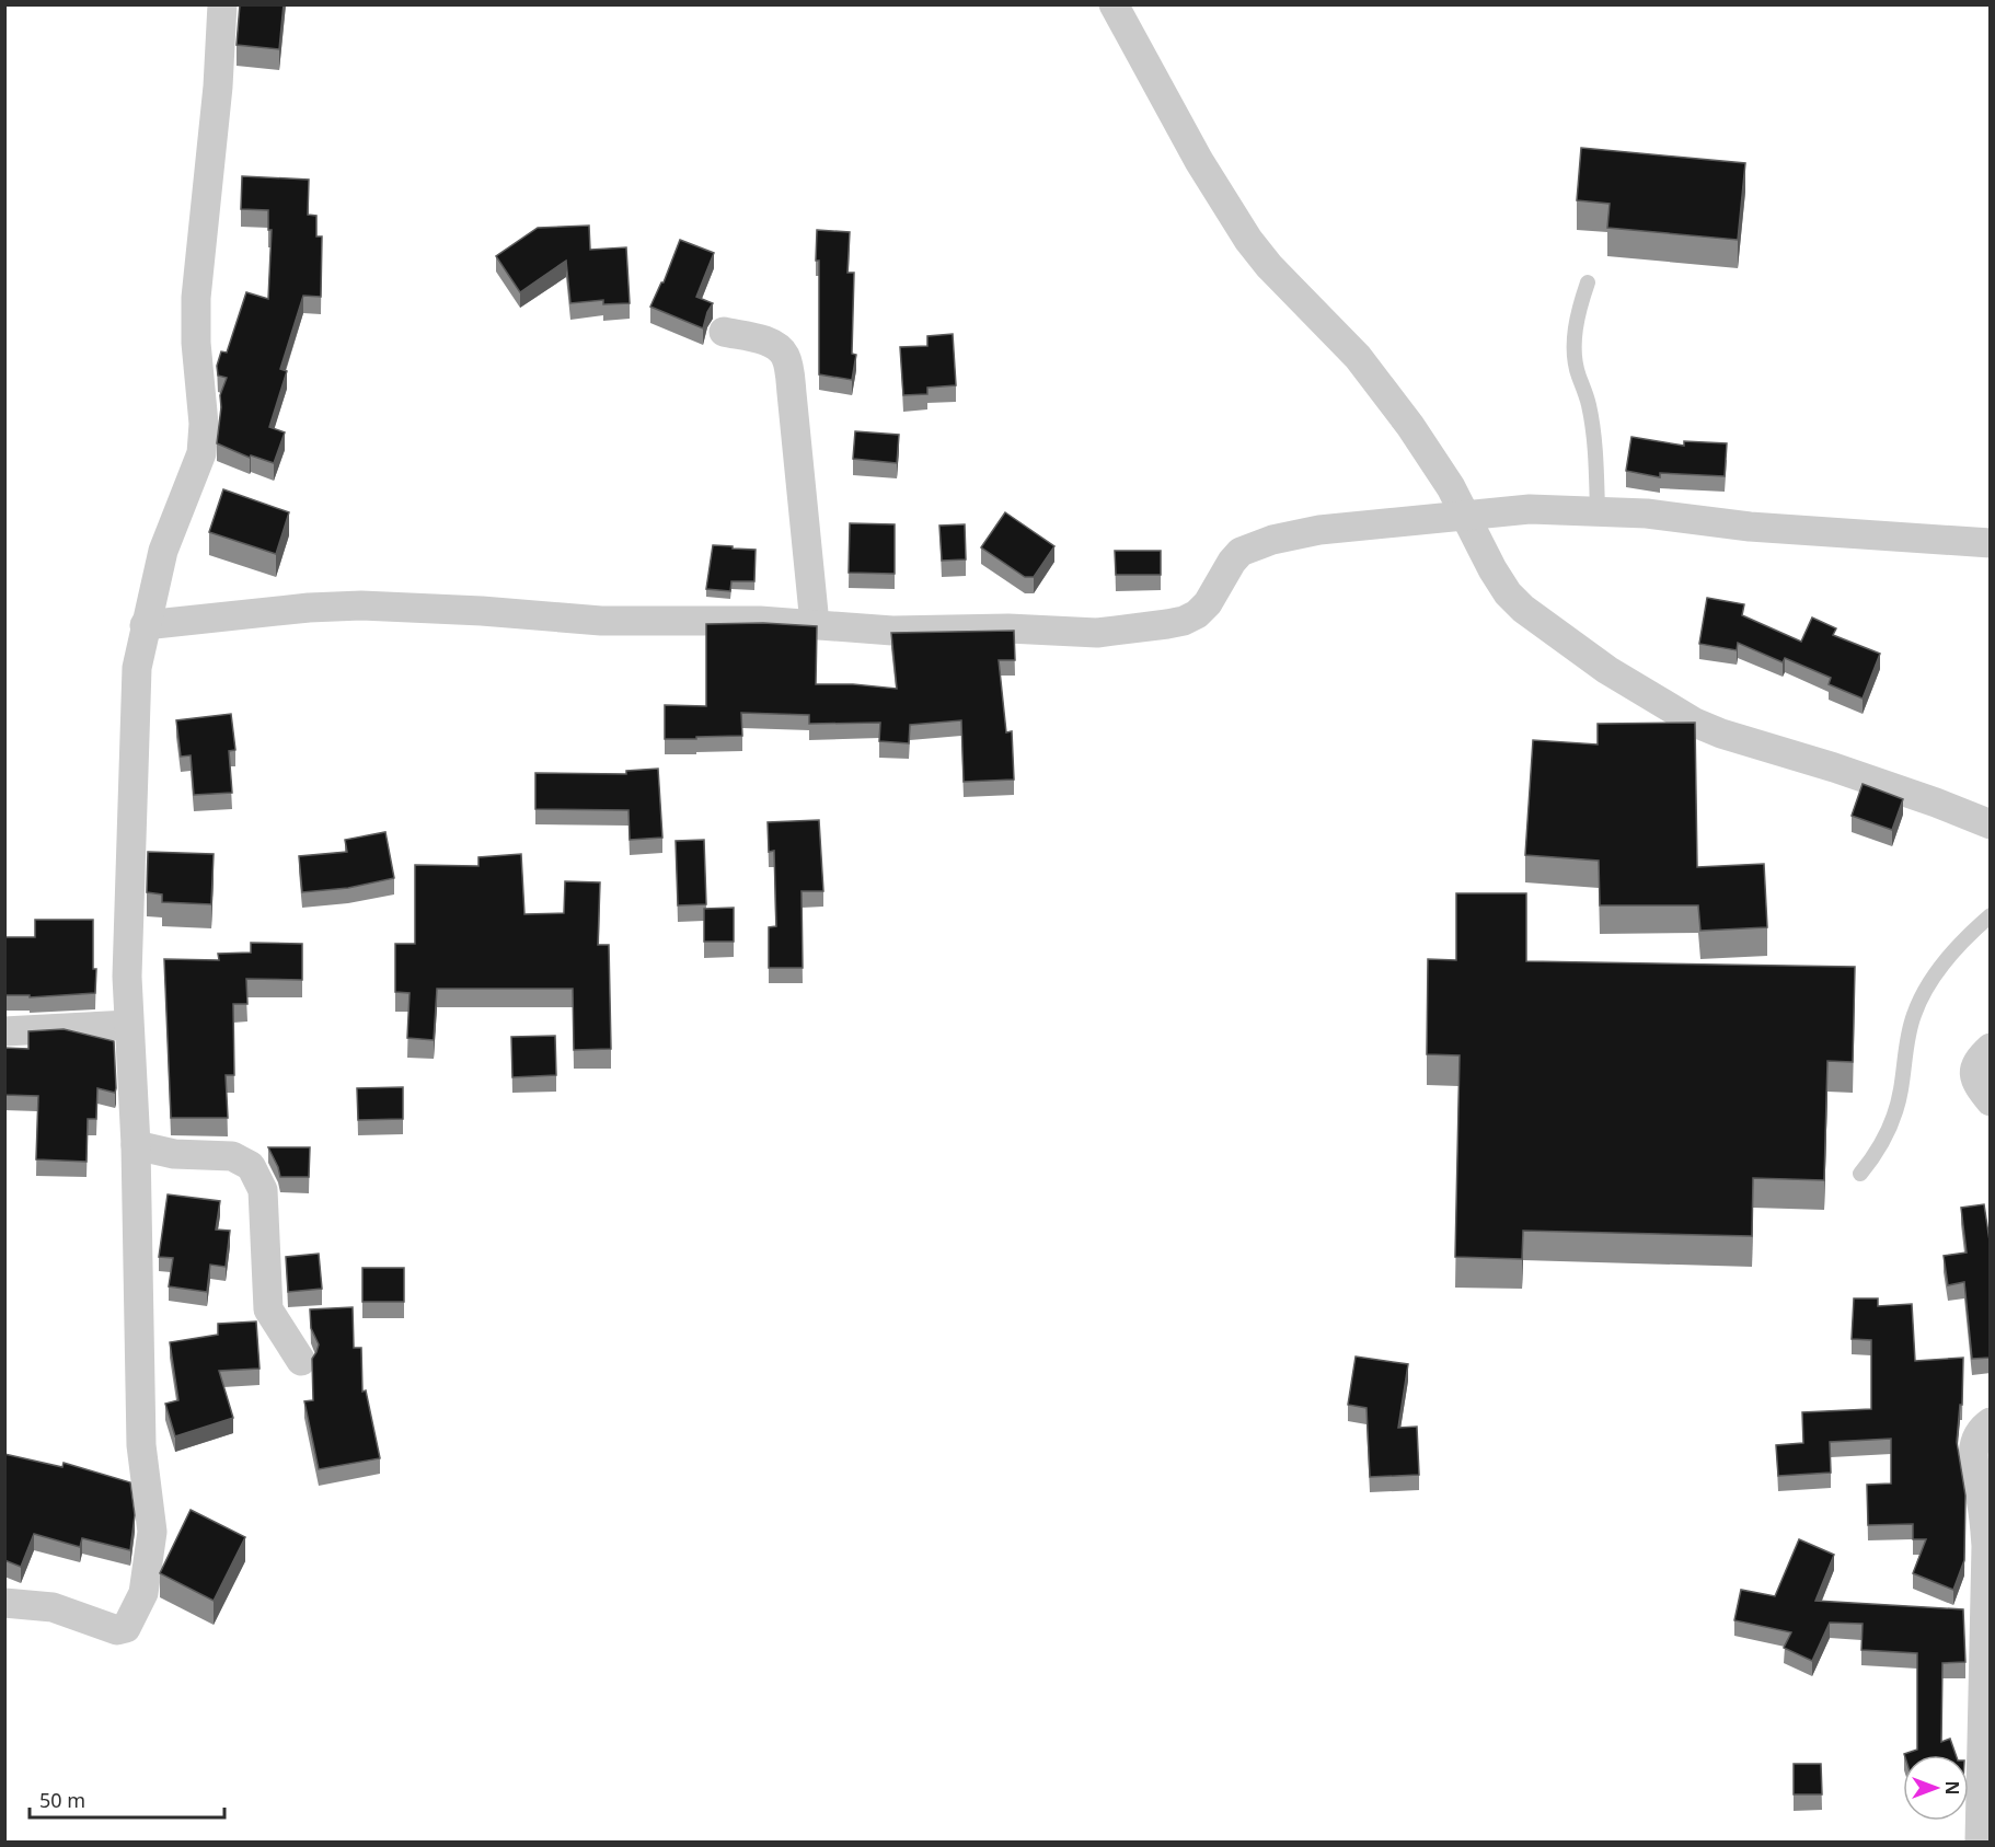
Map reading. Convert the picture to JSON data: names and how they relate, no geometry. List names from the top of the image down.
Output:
{
  "scale_bar": "50 m",
  "north": "right"
}
